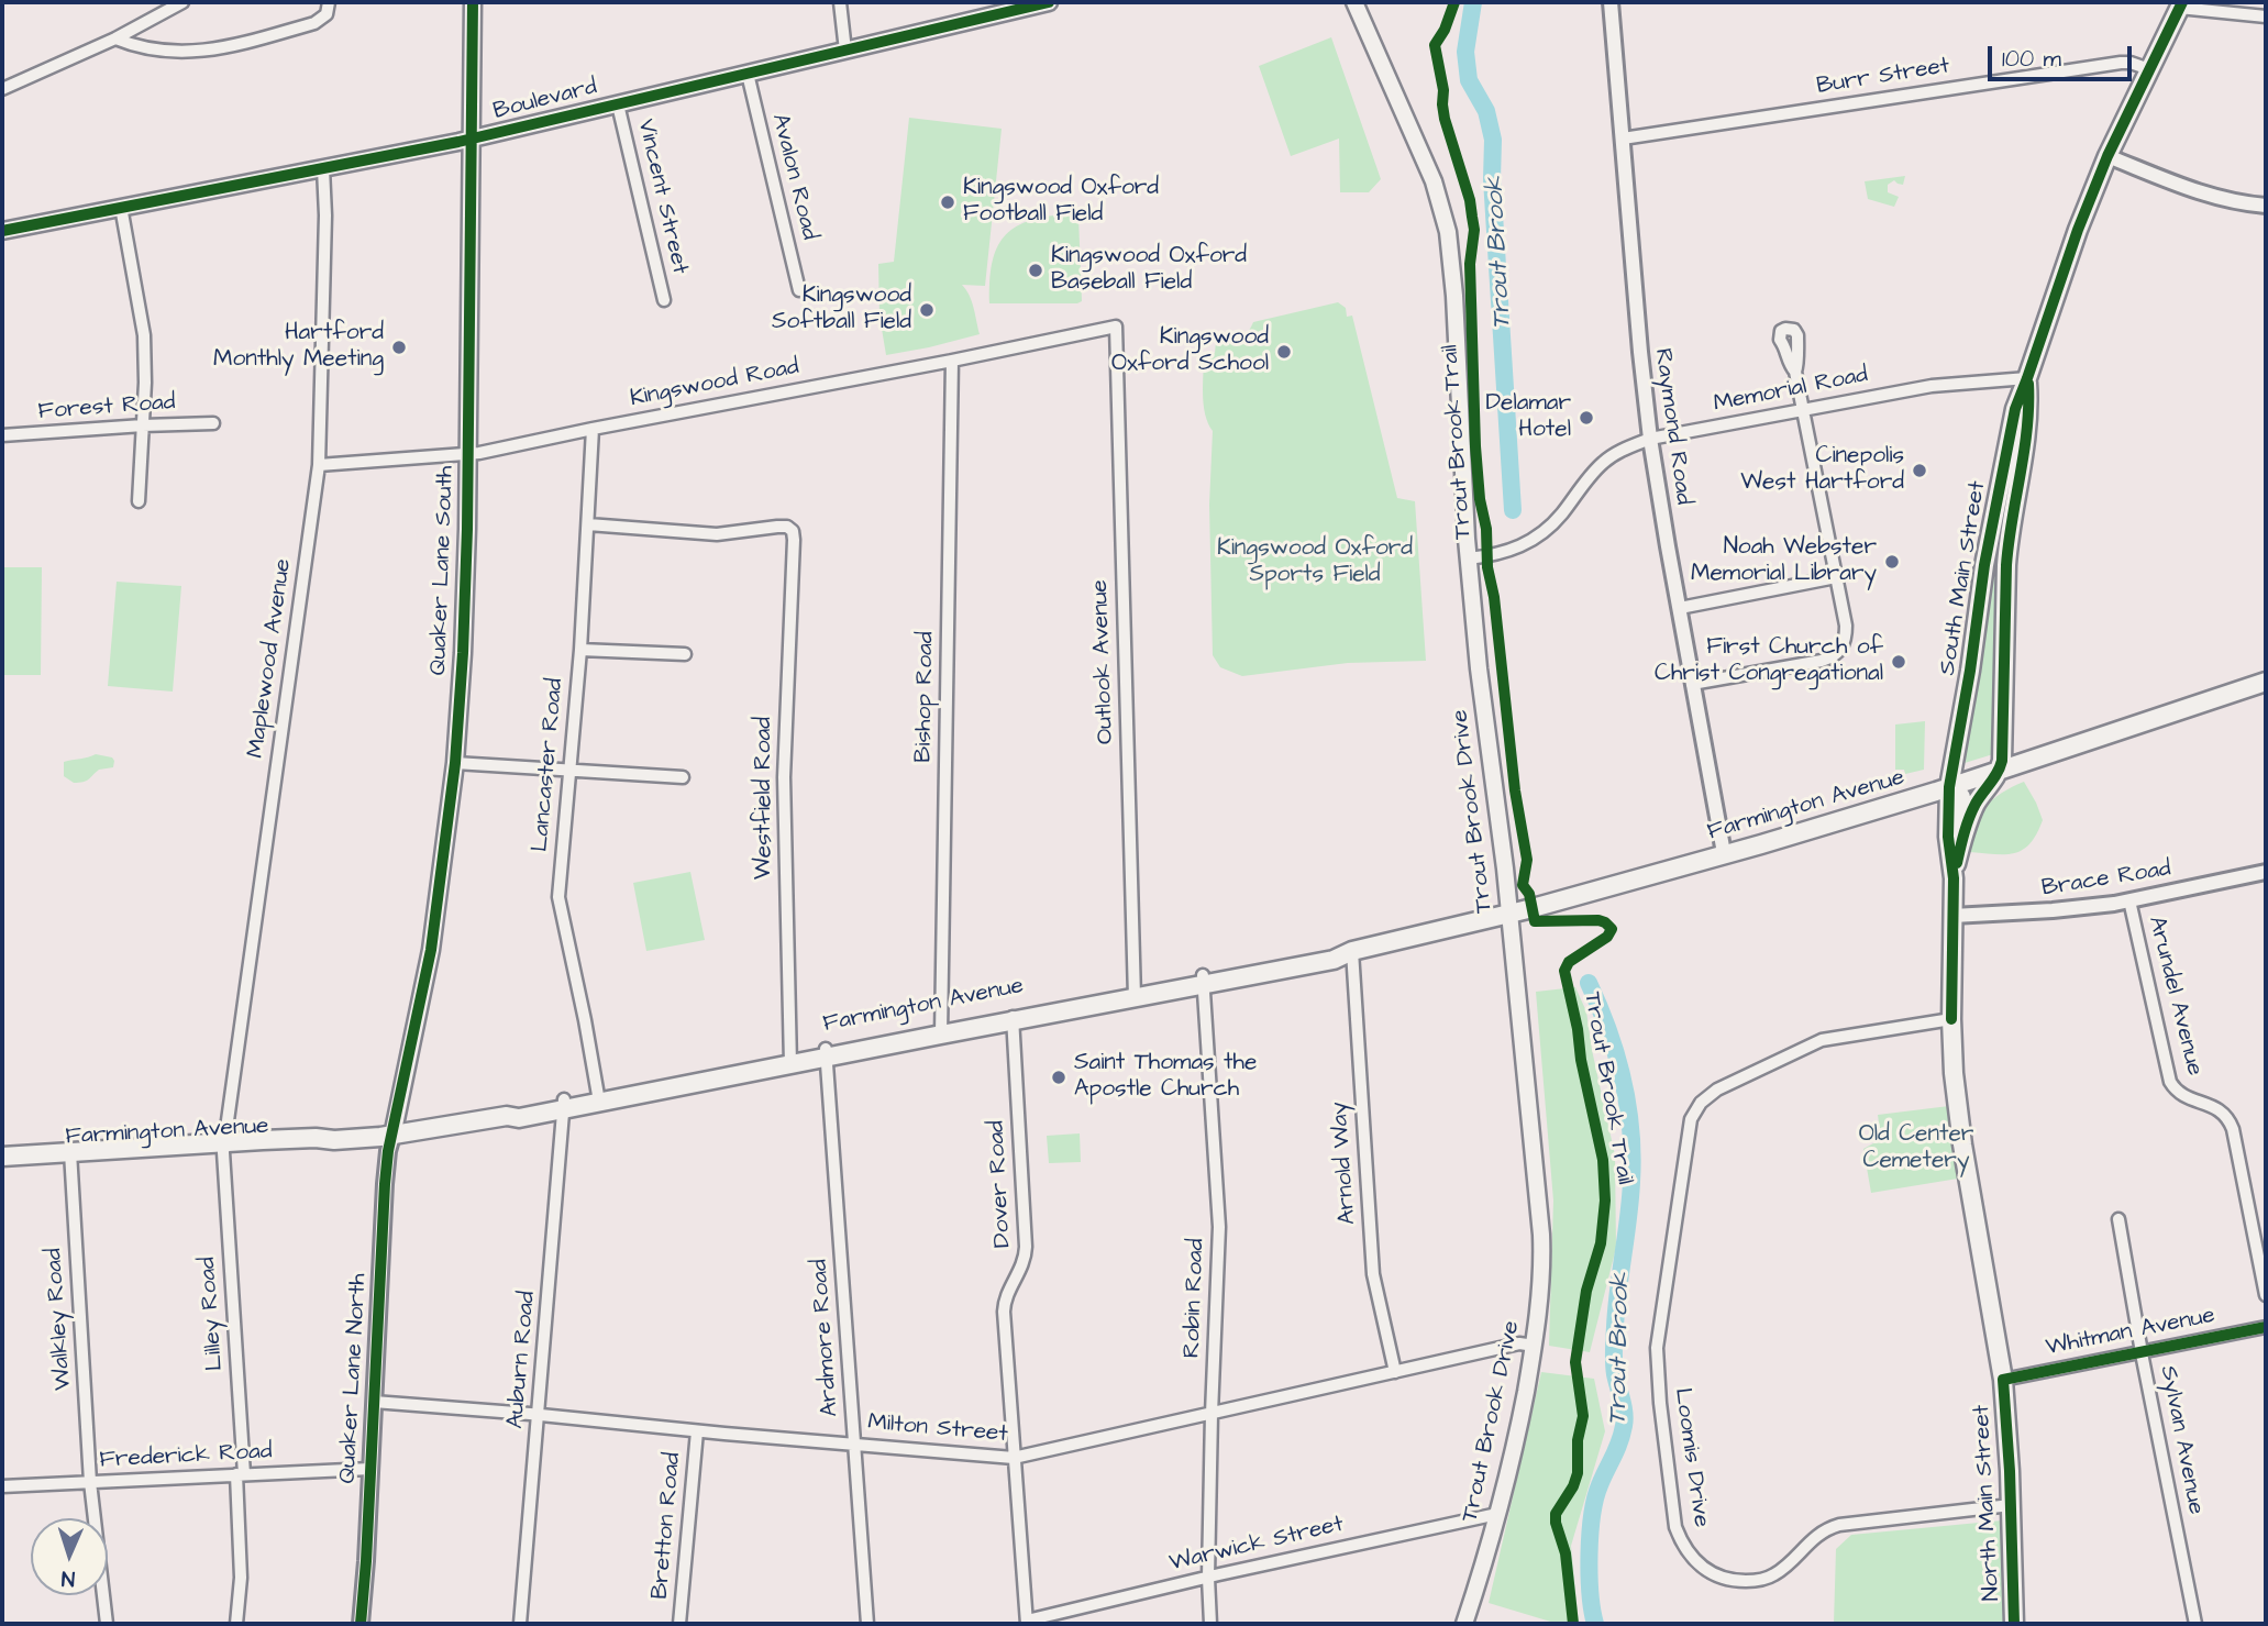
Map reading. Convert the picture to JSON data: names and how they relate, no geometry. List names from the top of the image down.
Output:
{
  "streets": {
    "main road": [
      "Boulevard",
      "Quaker Lane South",
      "South Main Street",
      "Farmington Avenue",
      "Trout Brook Drive",
      "North Main Street"
    ],
    "street": [
      "Burr Street",
      "Avalon Road",
      "Vincent Street",
      "Kingswood Road",
      "Memorial Road",
      "Forest Road",
      "Raymond Road",
      "Maplewood Avenue",
      "Outlook Avenue",
      "Bishop Road",
      "Lancaster Road",
      "Westfield Road",
      "Brace Road",
      "Arundel Avenue",
      "Arnold Way",
      "Dover Road",
      "Robin Road",
      "Lilley Road",
      "Walkley Road",
      "Whitman Avenue",
      "Ardmore Road",
      "Auburn Road",
      "Quaker Lane North",
      "Milton Street",
      "Sylvan Avenue",
      "Frederick Road",
      "Loomis Drive",
      "Bretton Road",
      "Warwick Street"
    ],
    "cycle path": ["Trout Brook Trail"]
  },
  "crossings": [
    ["Burr Street", "Raymond Road"],
    ["Burr Street", "South Main Street"],
    ["Boulevard", "Avalon Road"],
    ["Boulevard", "Vincent Street"],
    ["Boulevard", "Quaker Lane South"],
    ["Boulevard", "Maplewood Avenue"],
    ["Kingswood Road", "Quaker Lane South"],
    ["Kingswood Road", "Maplewood Avenue"],
    ["Kingswood Road", "Outlook Avenue"],
    ["Kingswood Road", "Bishop Road"],
    ["Kingswood Road", "Lancaster Road"],
    ["Memorial Road", "Raymond Road"],
    ["Memorial Road", "South Main Street"],
    ["Memorial Road", "Trout Brook Drive"],
    ["Raymond Road", "Farmington Avenue"],
    ["Quaker Lane South", "Farmington Avenue"],
    ["Quaker Lane South", "Quaker Lane North"],
    ["South Main Street", "Farmington Avenue"],
    ["South Main Street", "North Main Street"],
    ["Maplewood Avenue", "Farmington Avenue"],
    ["Maplewood Avenue", "Lilley Road"],
    ["Outlook Avenue", "Farmington Avenue"],
    ["Bishop Road", "Farmington Avenue"],
    ["Lancaster Road", "Westfield Road"],
    ["Lancaster Road", "Farmington Avenue"],
    ["Westfield Road", "Farmington Avenue"],
    ["Farmington Avenue", "Trout Brook Drive"],
    ["Farmington Avenue", "Arnold Way"],
    ["Farmington Avenue", "Dover Road"],
    ["Farmington Avenue", "Robin Road"],
    ["Farmington Avenue", "Lilley Road"],
    ["Farmington Avenue", "Walkley Road"],
    ["Farmington Avenue", "Ardmore Road"],
    ["Farmington Avenue", "Auburn Road"],
    ["Farmington Avenue", "Quaker Lane North"],
    ["Farmington Avenue", "North Main Street"],
    ["Trout Brook Drive", "Milton Street"],
    ["Trout Brook Drive", "Warwick Street"],
    ["Brace Road", "Arundel Avenue"],
    ["Brace Road", "North Main Street"],
    ["Arnold Way", "Milton Street"],
    ["Dover Road", "Milton Street"],
    ["Dover Road", "Warwick Street"],
    ["Robin Road", "Milton Street"],
    ["Robin Road", "Warwick Street"],
    ["Lilley Road", "Frederick Road"],
    ["Walkley Road", "Frederick Road"],
    ["Whitman Avenue", "Sylvan Avenue"],
    ["Whitman Avenue", "North Main Street"],
    ["Ardmore Road", "Milton Street"],
    ["Auburn Road", "Milton Street"],
    ["Quaker Lane North", "Milton Street"],
    ["Quaker Lane North", "Frederick Road"],
    ["Milton Street", "Bretton Road"],
    ["Loomis Drive", "North Main Street"]
  ],
  "water": ["Trout Brook"],
  "parks": ["Kingswood Oxford Sports Field", "Old Center Cemetery"],
  "places": [
    "Kingswood Oxford Football Field",
    "Kingswood Oxford Baseball Field",
    "Kingswood Softball Field",
    "Hartford Monthly Meeting",
    "Kingswood Oxford School",
    "Delamar Hotel",
    "Cinepolis West Hartford",
    "Noah Webster Memorial Library",
    "First Church of Christ Congregational",
    "Saint Thomas the Apostle Church"
  ],
  "scale_bar": "100 m",
  "north": "bottom"
}
